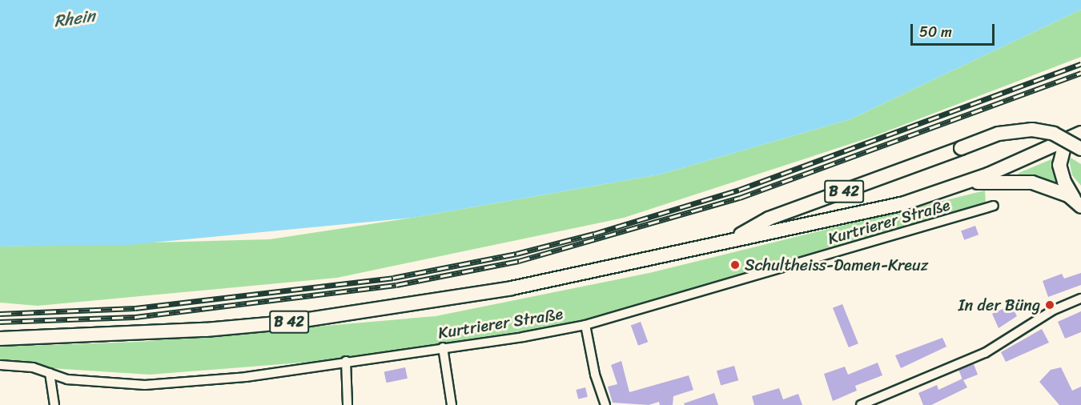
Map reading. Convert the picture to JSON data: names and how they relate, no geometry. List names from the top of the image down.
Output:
{
  "streets": {
    "main road": ["B 42"],
    "street": ["Kurtrierer Straße"]
  },
  "water": ["Rhein"],
  "places": ["Schultheiss-Damen-Kreuz", "In der Büng"],
  "scale_bar": "50 m"
}
